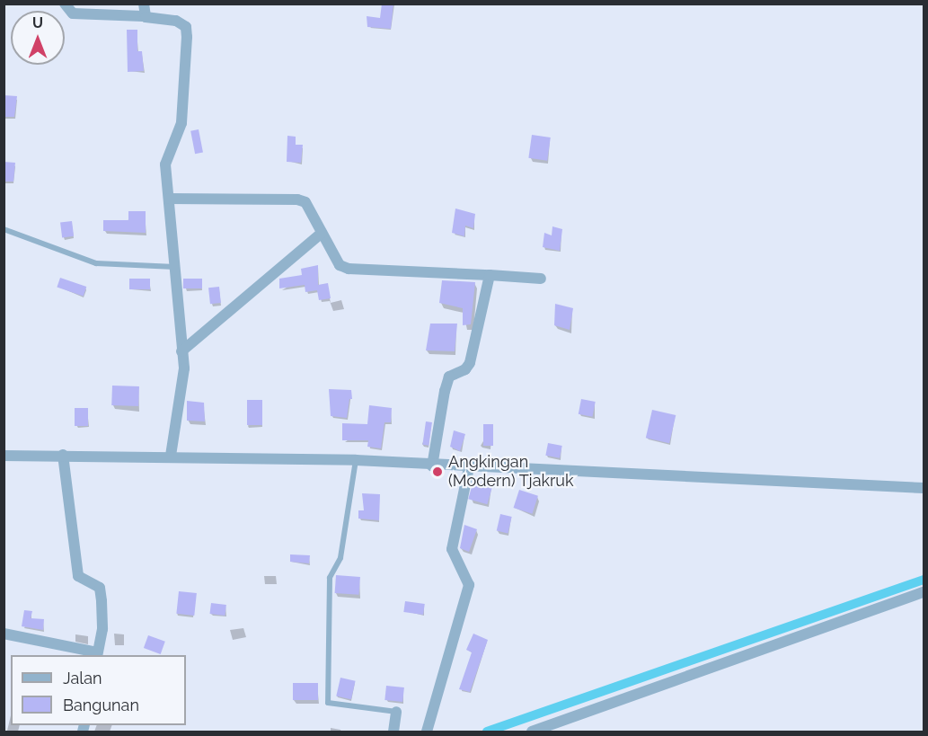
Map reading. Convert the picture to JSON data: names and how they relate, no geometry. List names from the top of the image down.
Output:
{
  "places": ["Angkingan (Modern) Tjakruk"],
  "legend": ["Jalan", "Bangunan"],
  "north": "top"
}
